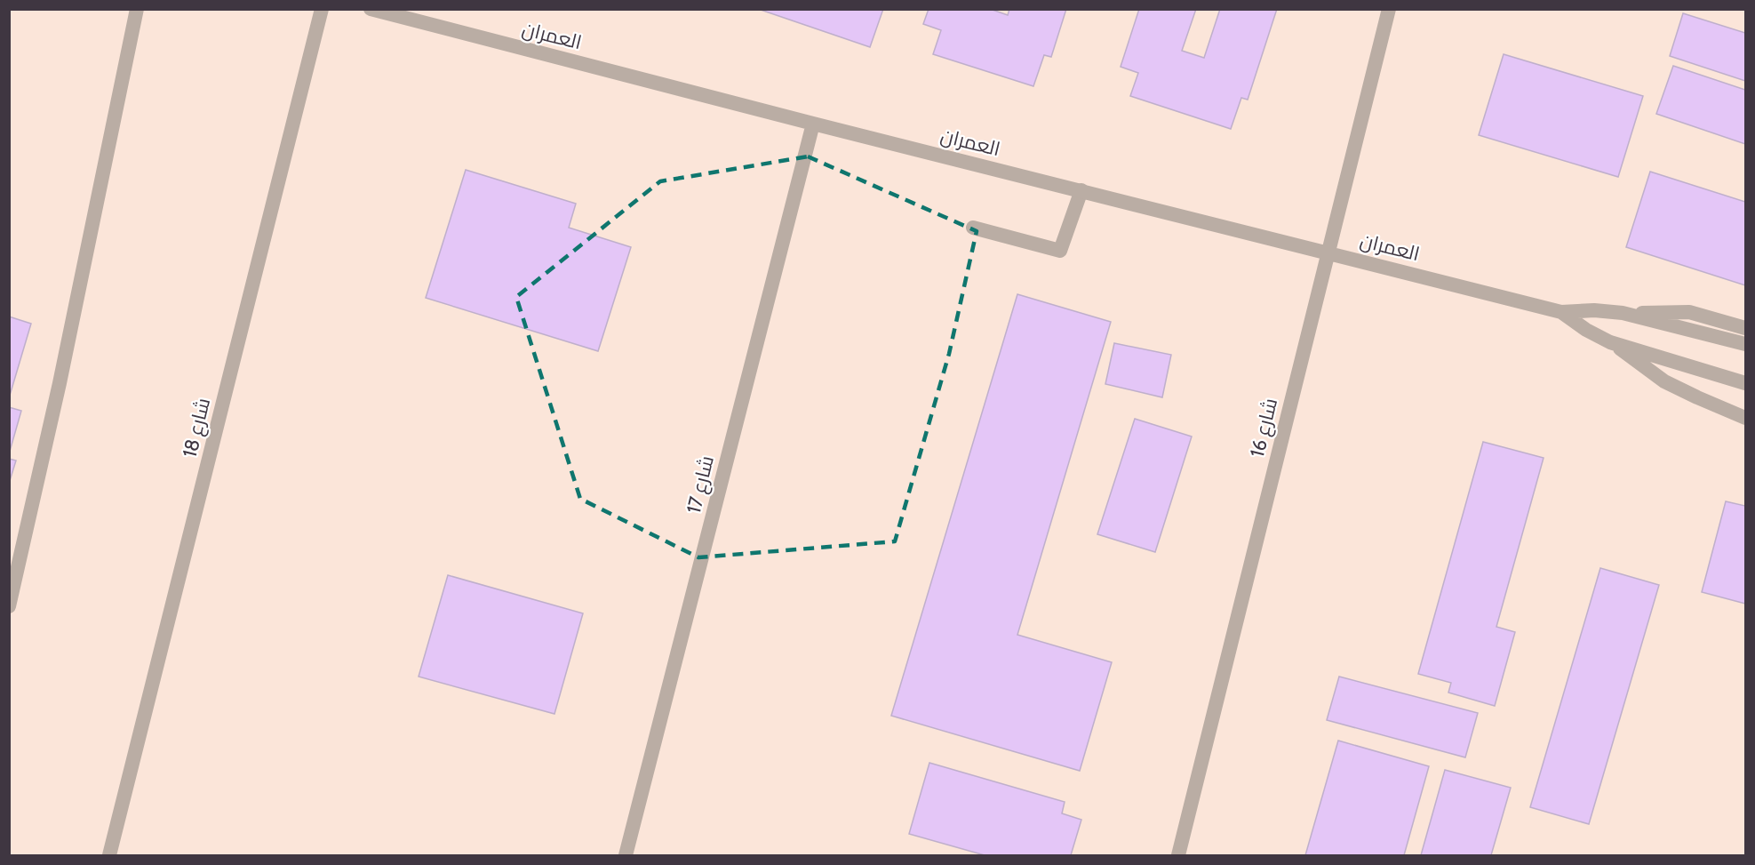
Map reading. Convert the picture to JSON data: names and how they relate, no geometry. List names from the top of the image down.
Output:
{
  "streets": {
    "street": [
      "العمران",
      "شارع 18",
      "شارع 16",
      "شارع 17"
    ]
  },
  "crossings": [
    ["العمران", "شارع 16"],
    ["العمران", "شارع 17"]
  ]
}
